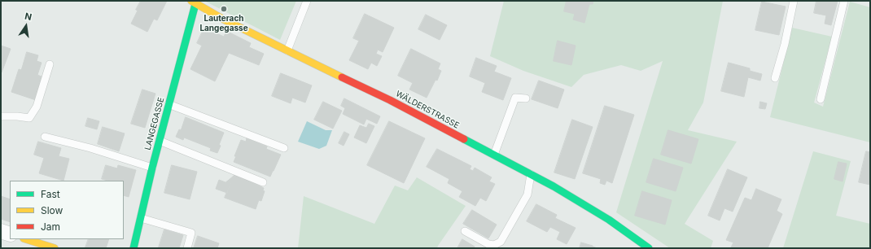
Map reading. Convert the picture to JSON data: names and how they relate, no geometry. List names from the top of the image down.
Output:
{
  "streets": {
    "main road": ["WÄLDERSTRASSE", "LANGEGASSE"]
  },
  "crossings": [
    ["WÄLDERSTRASSE", "LANGEGASSE"]
  ],
  "places": ["Lauterach Langegasse"],
  "legend": ["Fast", "Slow", "Jam"],
  "north": "top"
}
